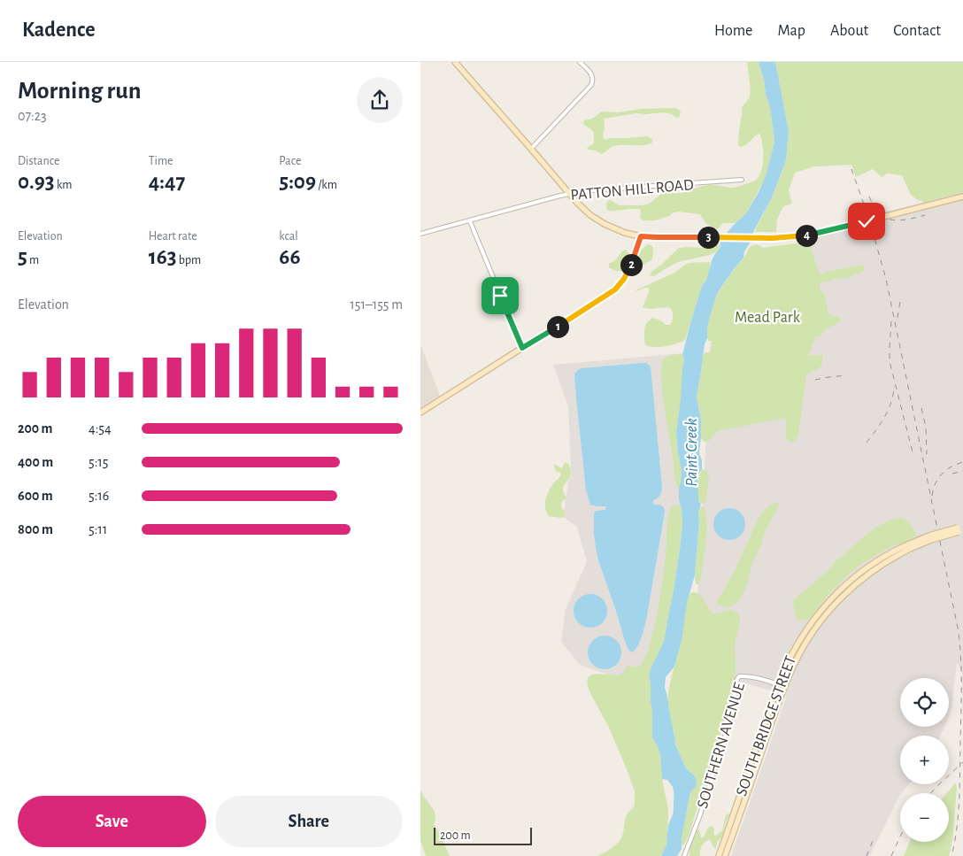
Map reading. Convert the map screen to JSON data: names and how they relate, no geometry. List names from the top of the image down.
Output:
{
  "streets": {
    "main road": ["SOUTH BRIDGE STREET"],
    "street": ["PATTON HILL ROAD", "SOUTHERN AVENUE"]
  },
  "crossings": [
    ["SOUTH BRIDGE STREET", "SOUTHERN AVENUE"]
  ],
  "water": ["Paint Creek"],
  "parks": ["Mead Park"],
  "scale_bar": "200 m",
  "page": {
    "header": "Kadence",
    "nav": [
      "Home",
      "Map",
      "About",
      "Contact"
    ],
    "heading": ["Morning run", "07:23"],
    "stats": [
      ["Distance", "0.93 km"],
      ["Time", "4:47"],
      ["Pace", "5:09 /km"],
      ["Elevation", "5 m"],
      ["Heart rate", "163 bpm"],
      ["kcal", "66"]
    ],
    "pins": [
      "4",
      "3",
      "2",
      "1"
    ],
    "chart": ["Elevation", "151–155 m"],
    "list": [
      {
        "name": "200 m",
        "note": "4:54"
      },
      {
        "name": "400 m",
        "note": "5:15"
      },
      {
        "name": "600 m",
        "note": "5:16"
      },
      {
        "name": "800 m",
        "note": "5:11"
      }
    ],
    "map_buttons": ["+", "−"],
    "buttons": ["Save", "Share"],
    "scale": "200 m"
  }
}
